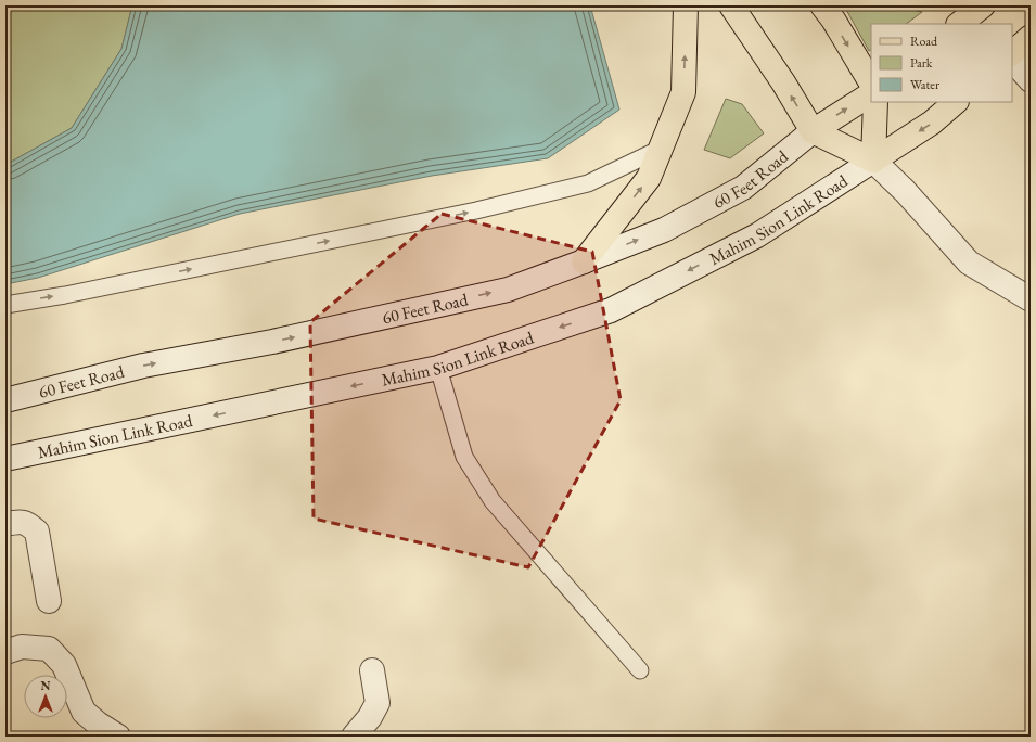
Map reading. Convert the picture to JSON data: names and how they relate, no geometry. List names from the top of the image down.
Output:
{
  "streets": {
    "main road": ["60 Feet Road", "Mahim Sion Link Road"]
  },
  "one_way": ["60 Feet Road", "Mahim Sion Link Road"],
  "legend": ["Road", "Park", "Water"],
  "north": "top"
}
